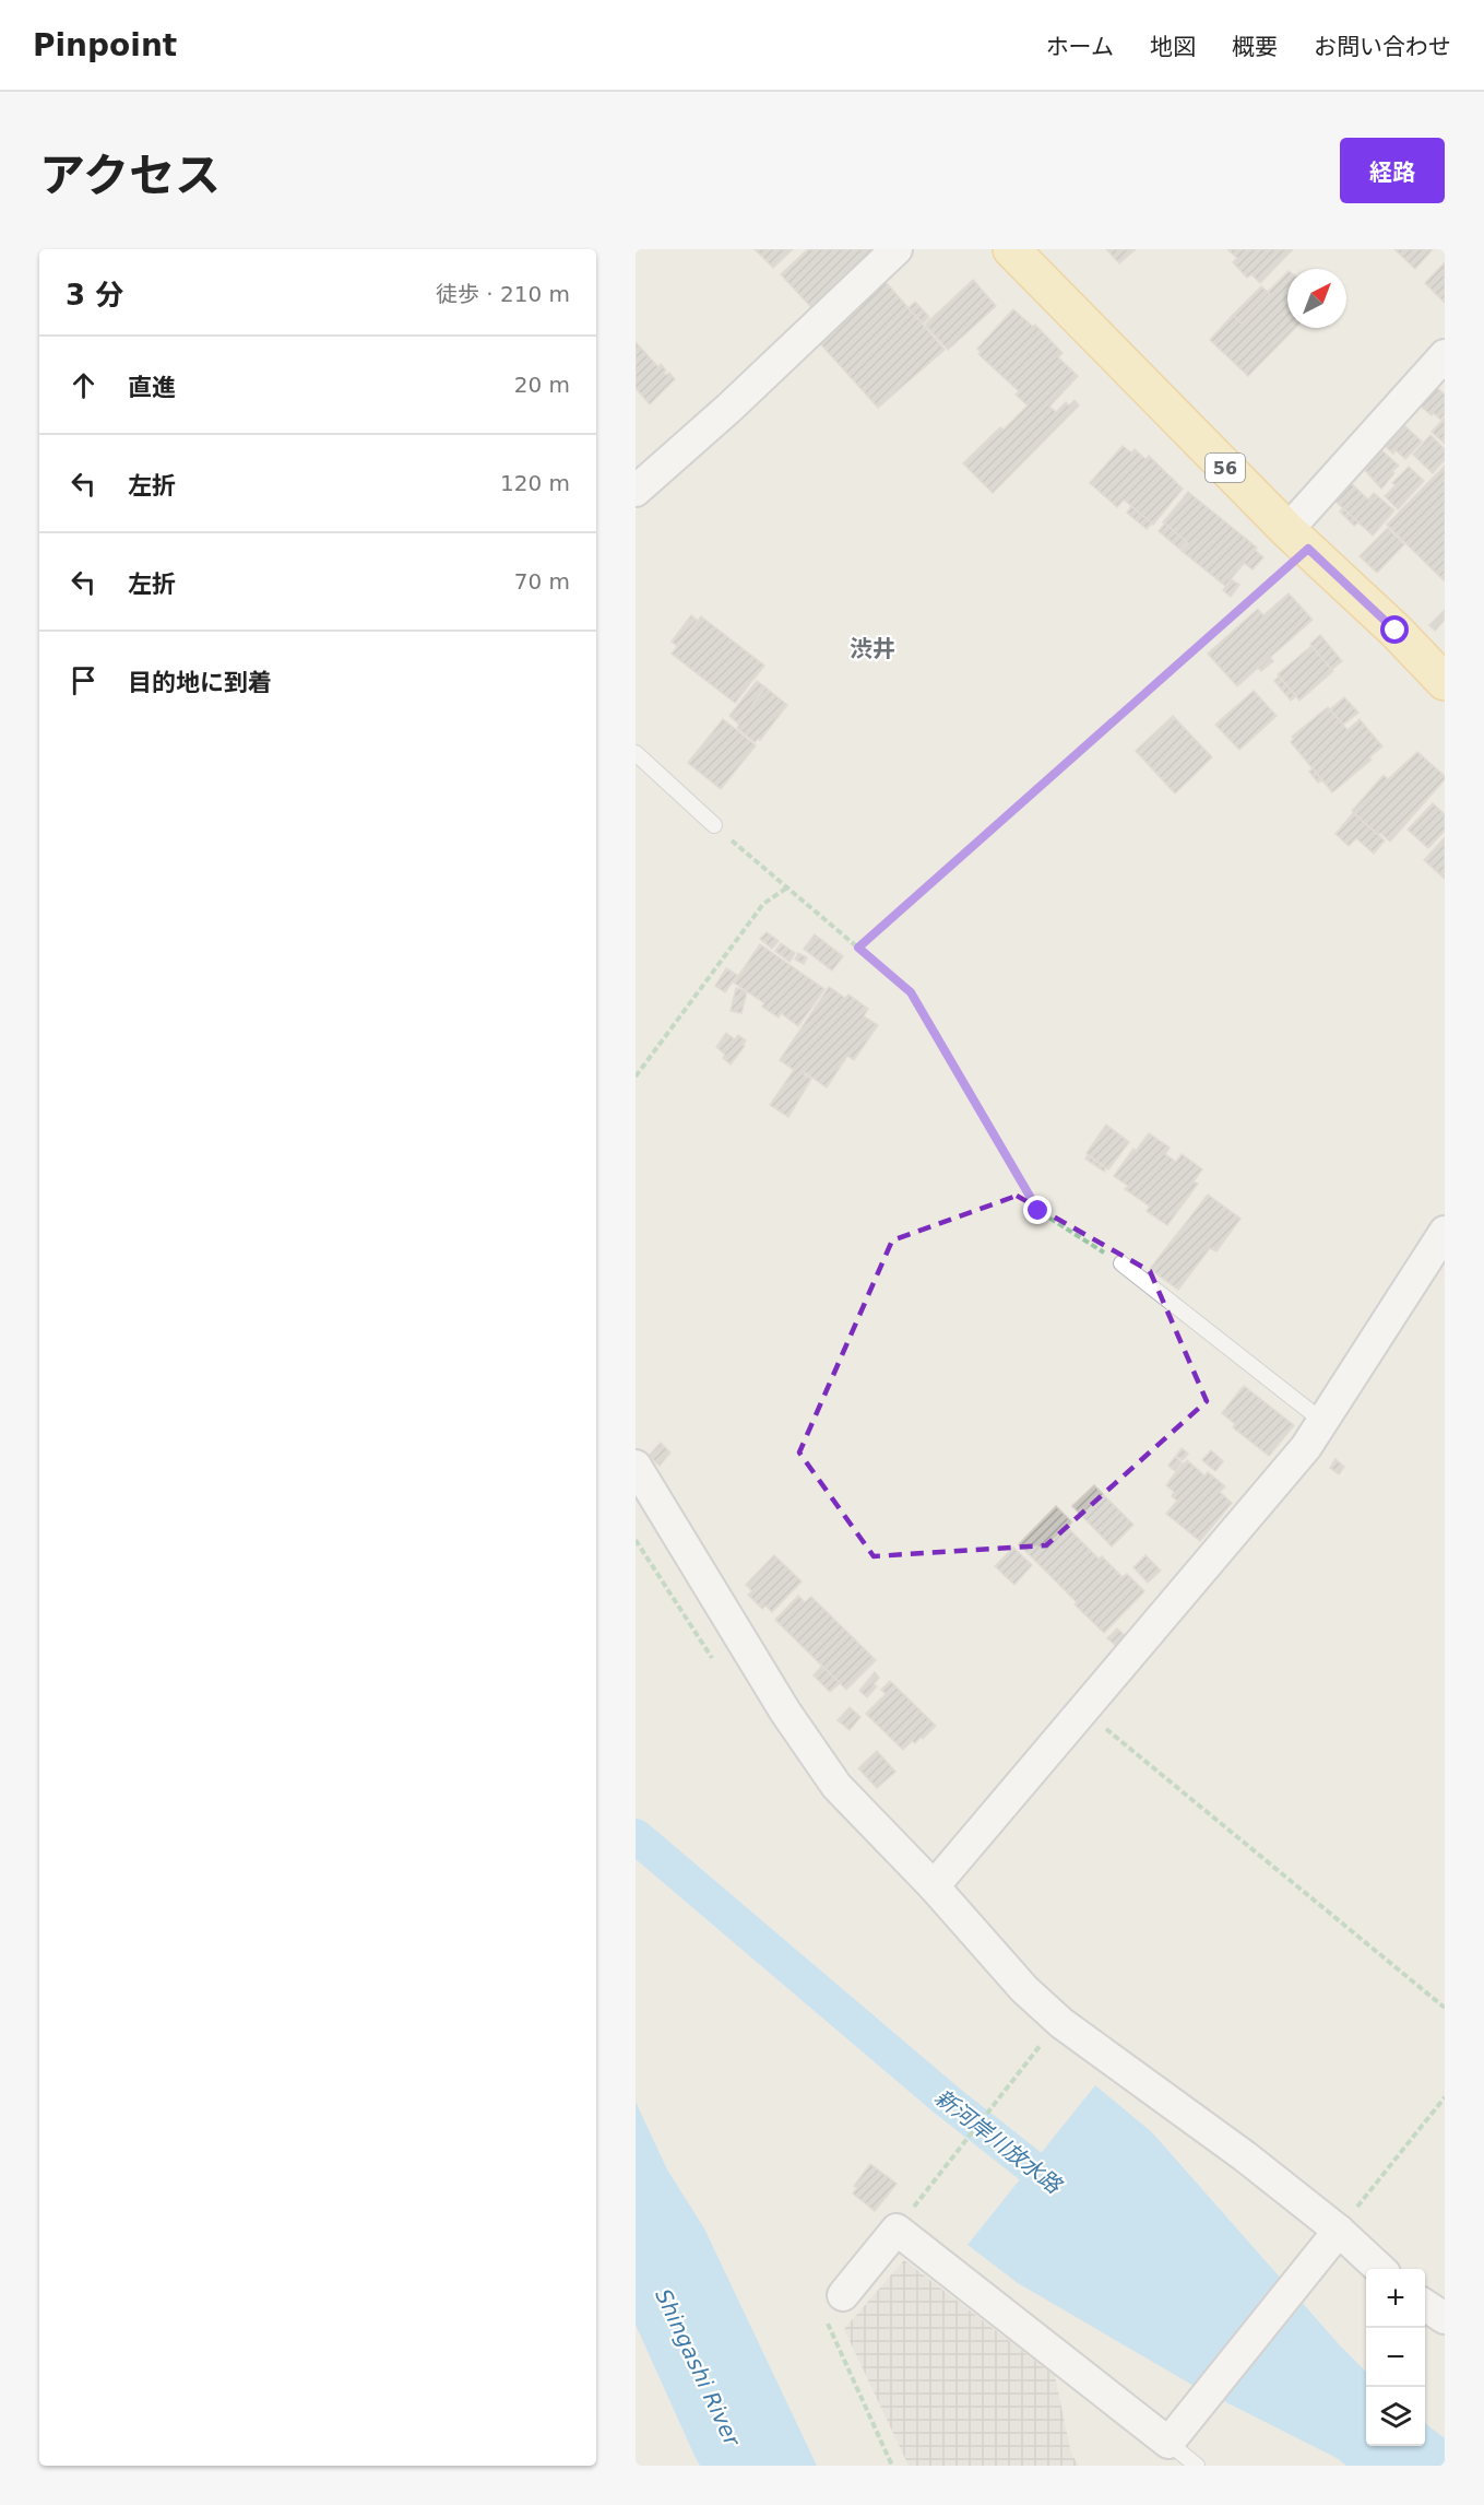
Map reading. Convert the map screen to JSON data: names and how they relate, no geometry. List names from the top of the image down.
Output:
{
  "streets": {
    "main road": ["56"]
  },
  "districts": ["渋井"],
  "water": ["新河岸川放水路", "Shingashi River"],
  "north": "top right",
  "page": {
    "header": "Pinpoint",
    "nav": [
      "ホーム",
      "地図",
      "概要",
      "お問い合わせ"
    ],
    "title": "アクセス",
    "buttons": "経路",
    "heading": ["3 分", "徒歩 · 210 m"],
    "list": [
      ["直進", "20 m"],
      ["左折", "120 m"],
      ["左折", "70 m"],
      "目的地に到着"
    ],
    "map_buttons": ["+", "−"]
  }
}
